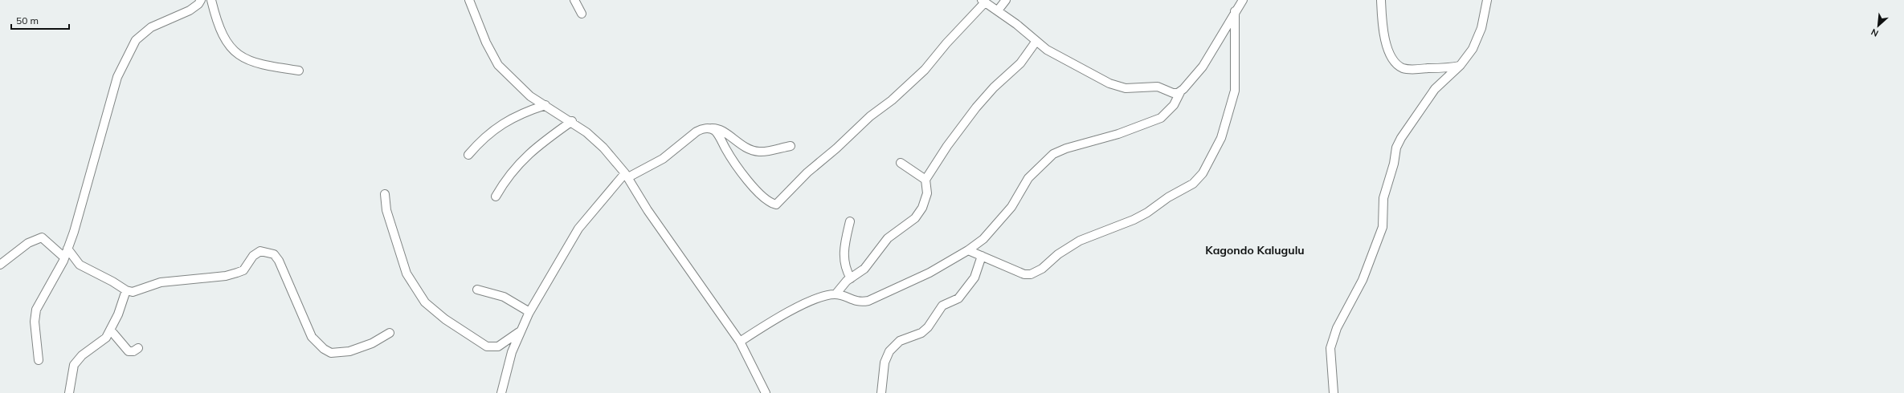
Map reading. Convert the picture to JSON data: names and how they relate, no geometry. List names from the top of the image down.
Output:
{
  "districts": ["Kagondo Kalugulu"],
  "scale_bar": "50 m",
  "north": "bottom left"
}
